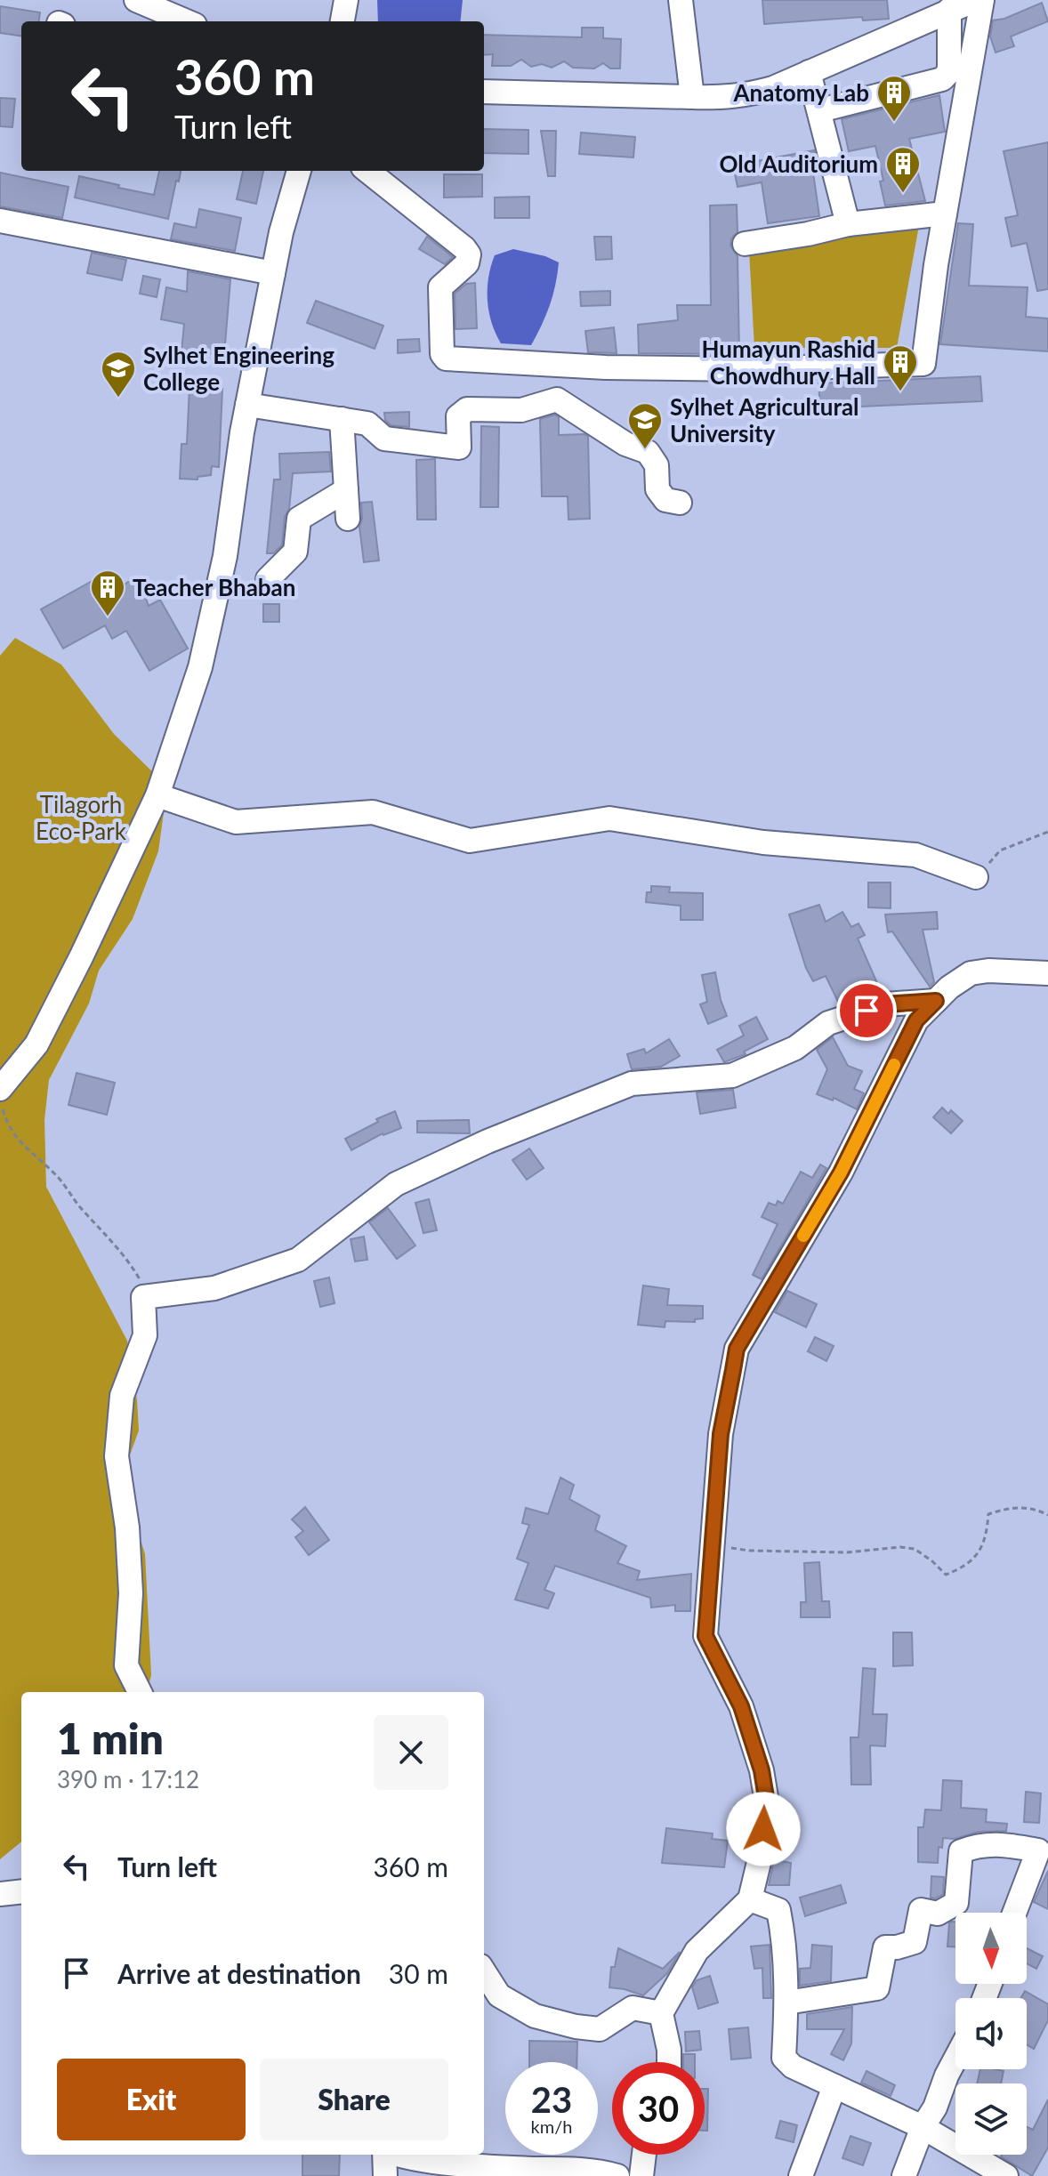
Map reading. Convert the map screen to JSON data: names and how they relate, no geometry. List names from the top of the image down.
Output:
{
  "parks": ["Tilagorh Eco-Park"],
  "places": {
    "building": [
      "Anatomy Lab",
      "Old Auditorium",
      "Humayun Rashid Chowdhury Hall",
      "Teacher Bhaban"
    ],
    "school or university": ["Sylhet Engineering College", "Sylhet Agricultural University"]
  },
  "north": "bottom",
  "page": {
    "turn": ["360 m", "Turn left"],
    "heading": ["1 min", "390 m · 17:12"],
    "list": [
      {
        "name": "Turn left",
        "value": "360 m"
      },
      {
        "name": "Arrive at destination",
        "value": "30 m"
      }
    ],
    "buttons": ["Exit", "Share"],
    "speed": "23 km/h",
    "limit": "30"
  }
}
